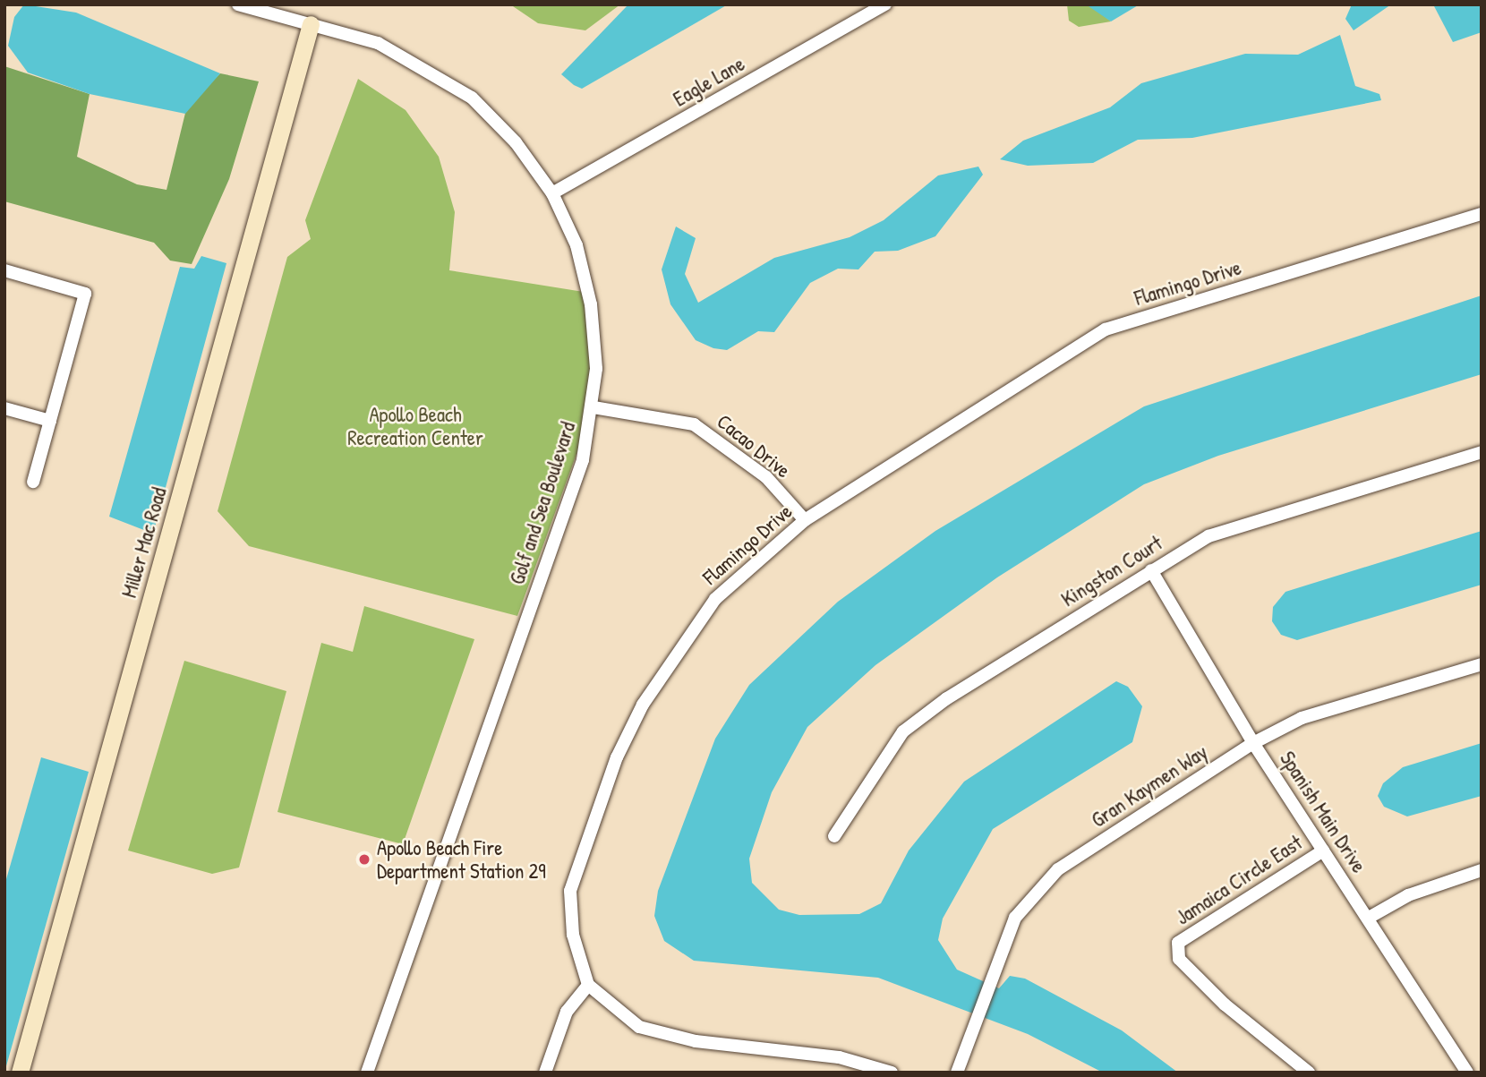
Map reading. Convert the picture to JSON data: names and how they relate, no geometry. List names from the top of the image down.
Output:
{
  "streets": {
    "street": [
      "Eagle Lane",
      "Flamingo Drive",
      "Cacao Drive",
      "Golf and Sea Boulevard",
      "Miller Mac Road",
      "Kingston Court",
      "Gran Kaymen Way",
      "Spanish Main Drive",
      "Jamaica Circle East"
    ]
  },
  "crossings": [
    ["Eagle Lane", "Golf and Sea Boulevard"],
    ["Flamingo Drive", "Cacao Drive"],
    ["Cacao Drive", "Golf and Sea Boulevard"],
    ["Golf and Sea Boulevard", "Miller Mac Road"],
    ["Kingston Court", "Spanish Main Drive"],
    ["Gran Kaymen Way", "Spanish Main Drive"],
    ["Spanish Main Drive", "Jamaica Circle East"]
  ],
  "parks": ["Apollo Beach Recreation Center"],
  "places": ["Apollo Beach Fire Department Station 29"]
}
